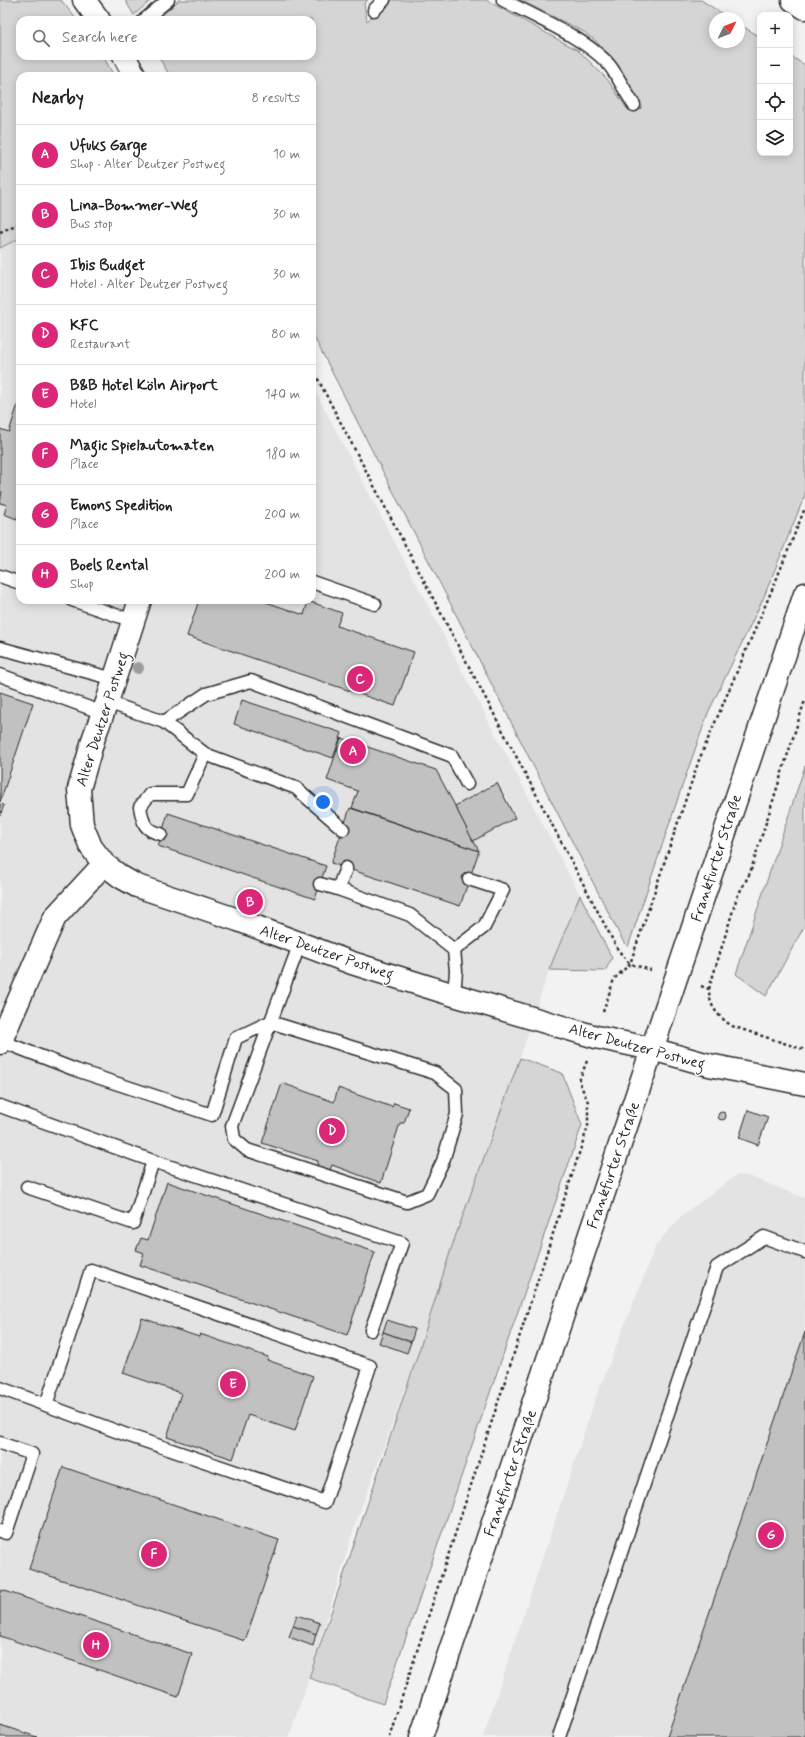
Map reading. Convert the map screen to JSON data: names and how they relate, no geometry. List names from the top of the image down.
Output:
{
  "streets": {
    "main road": ["Alter Deutzer Postweg", "Frankfurter Straße"]
  },
  "crossings": [
    ["Alter Deutzer Postweg", "Frankfurter Straße"]
  ],
  "north": "top right",
  "page": {
    "map_buttons": ["+", "−"],
    "search": "Search here",
    "heading": ["Nearby", "8 results"],
    "list": [
      {
        "mark": "A",
        "name": "Ufuks Garge",
        "note": "Shop · Alter Deutzer Postweg",
        "value": "10 m"
      },
      {
        "mark": "B",
        "name": "Lina-Bommer-Weg",
        "note": "Bus stop",
        "value": "30 m"
      },
      {
        "mark": "C",
        "name": "Ibis Budget",
        "note": "Hotel · Alter Deutzer Postweg",
        "value": "30 m"
      },
      {
        "mark": "D",
        "name": "KFC",
        "note": "Restaurant",
        "value": "80 m"
      },
      {
        "mark": "E",
        "name": "B&B Hotel Köln Airport",
        "note": "Hotel",
        "value": "140 m"
      },
      {
        "mark": "F",
        "name": "Magic Spielautomaten",
        "note": "Place",
        "value": "180 m"
      },
      {
        "mark": "G",
        "name": "Emons Spedition",
        "note": "Place",
        "value": "200 m"
      },
      {
        "mark": "H",
        "name": "Boels Rental",
        "note": "Shop",
        "value": "200 m"
      }
    ],
    "pins": [
      "C",
      "A",
      "B",
      "D",
      "E",
      "G",
      "F",
      "H"
    ]
  }
}
